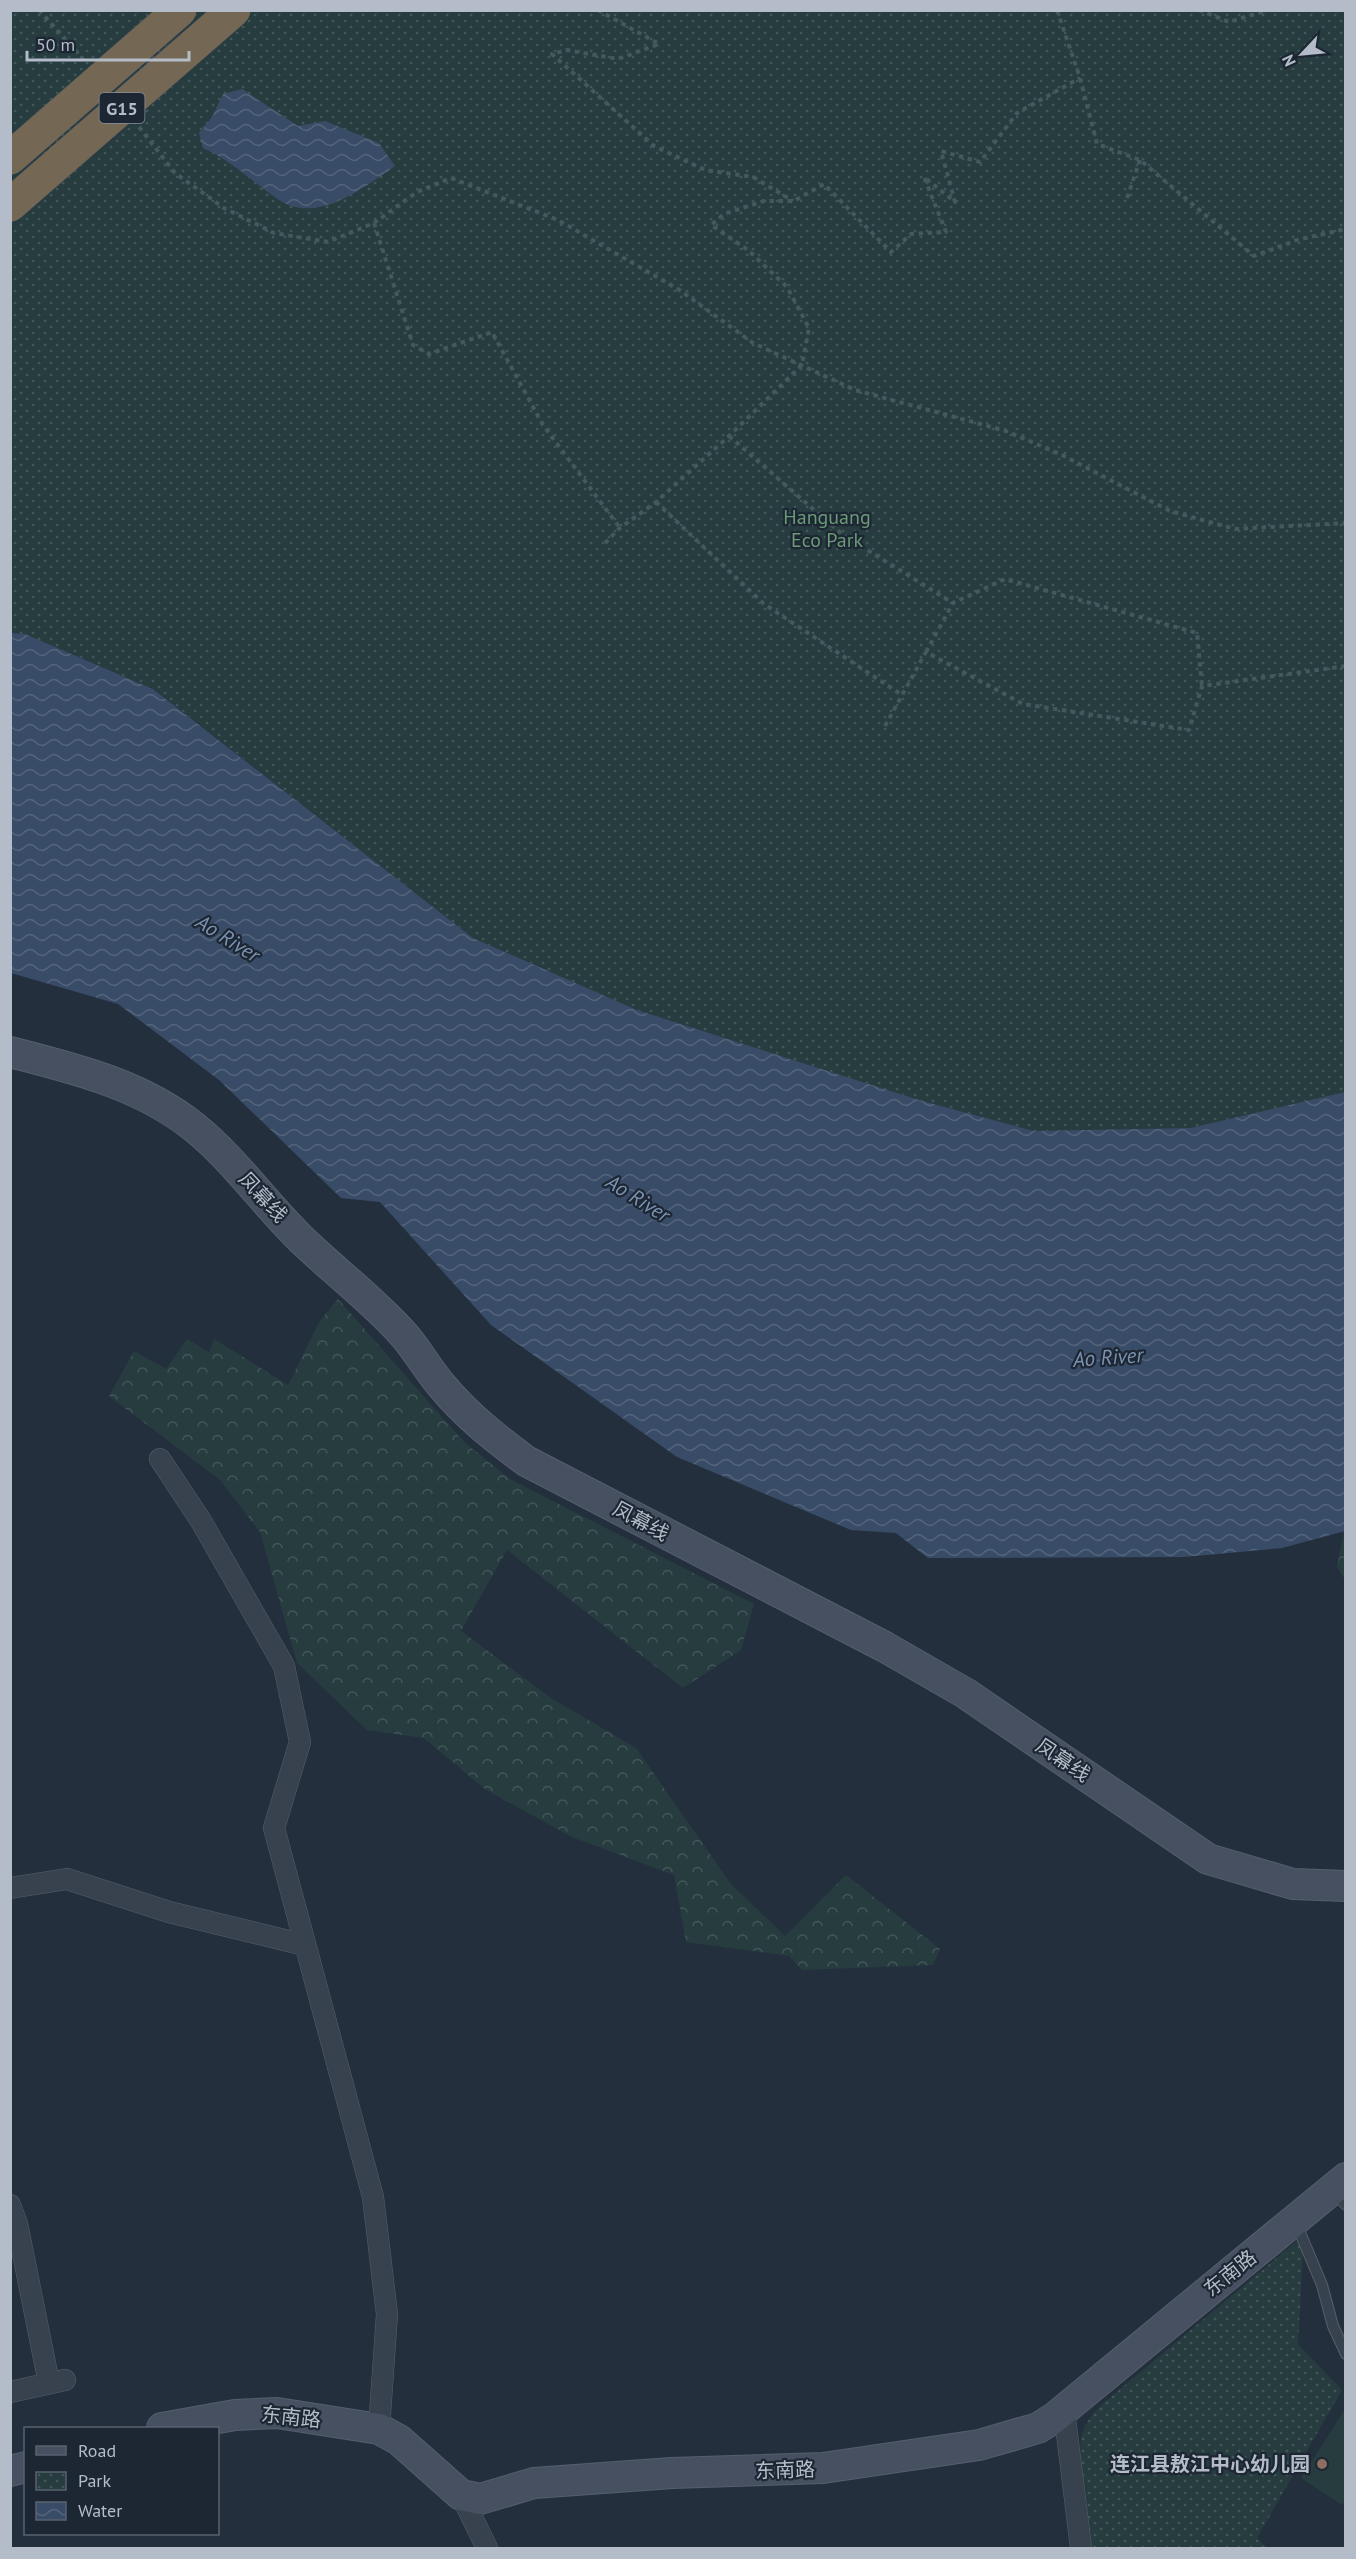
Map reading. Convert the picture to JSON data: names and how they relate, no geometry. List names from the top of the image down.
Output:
{
  "streets": {
    "highway": ["G15"],
    "main road": ["凤幕线", "东南路"]
  },
  "water": ["Ao River"],
  "parks": ["Hanguang Eco Park"],
  "places": ["连江县敖江中心幼儿园"],
  "legend": ["Road", "Park", "Water"],
  "scale_bar": "50 m",
  "north": "bottom left"
}
